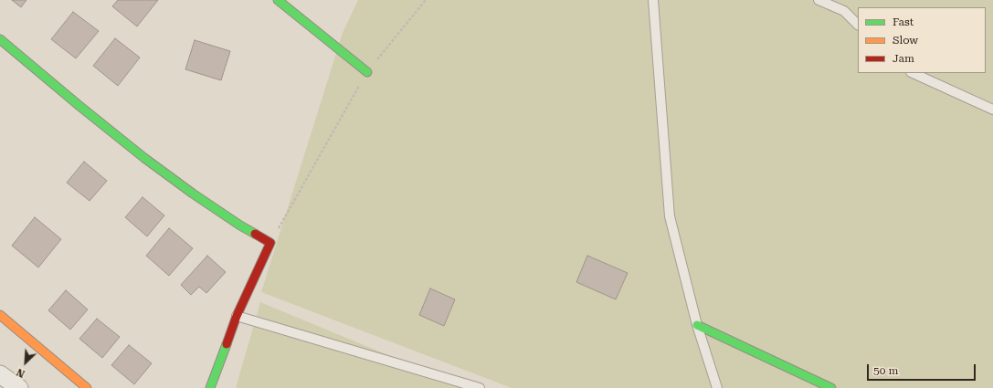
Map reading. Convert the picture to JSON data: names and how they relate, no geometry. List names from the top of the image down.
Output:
{
  "legend": ["Fast", "Slow", "Jam"],
  "scale_bar": "50 m",
  "north": "bottom left"
}
